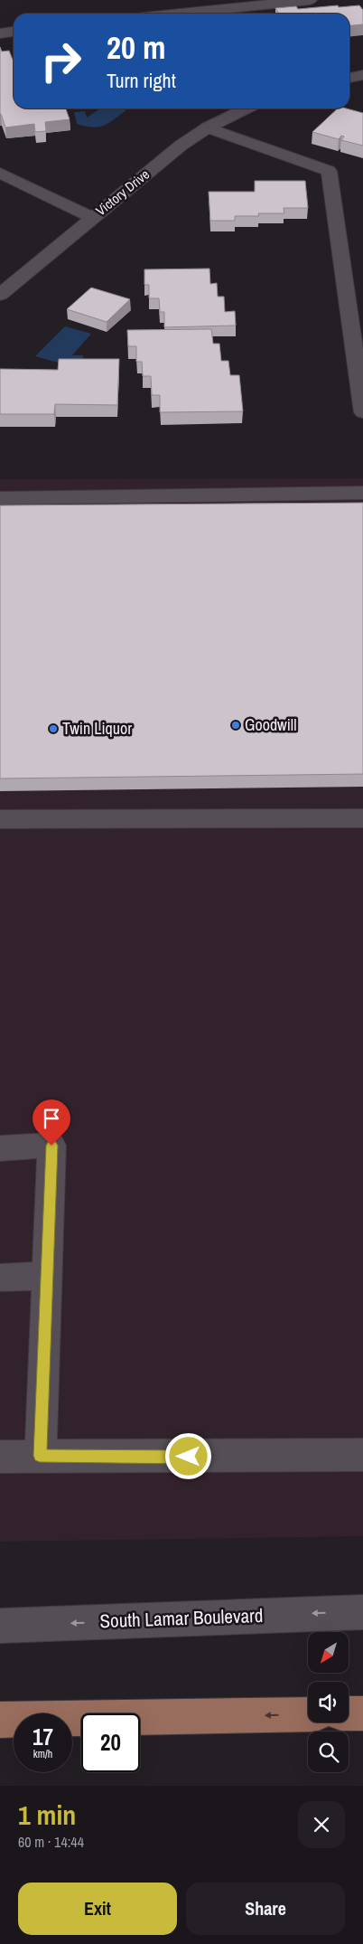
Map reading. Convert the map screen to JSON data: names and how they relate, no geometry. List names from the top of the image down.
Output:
{
  "streets": {
    "street": ["Victory Drive", "South Lamar Boulevard"]
  },
  "places": ["Goodwill", "Twin Liquor"],
  "north": "bottom left",
  "page": {
    "turn": ["20 m", "Turn right"],
    "speed": "17 km/h",
    "limit": "20",
    "heading": ["1 min", "60 m · 14:44"],
    "buttons": ["Exit", "Share"]
  }
}
